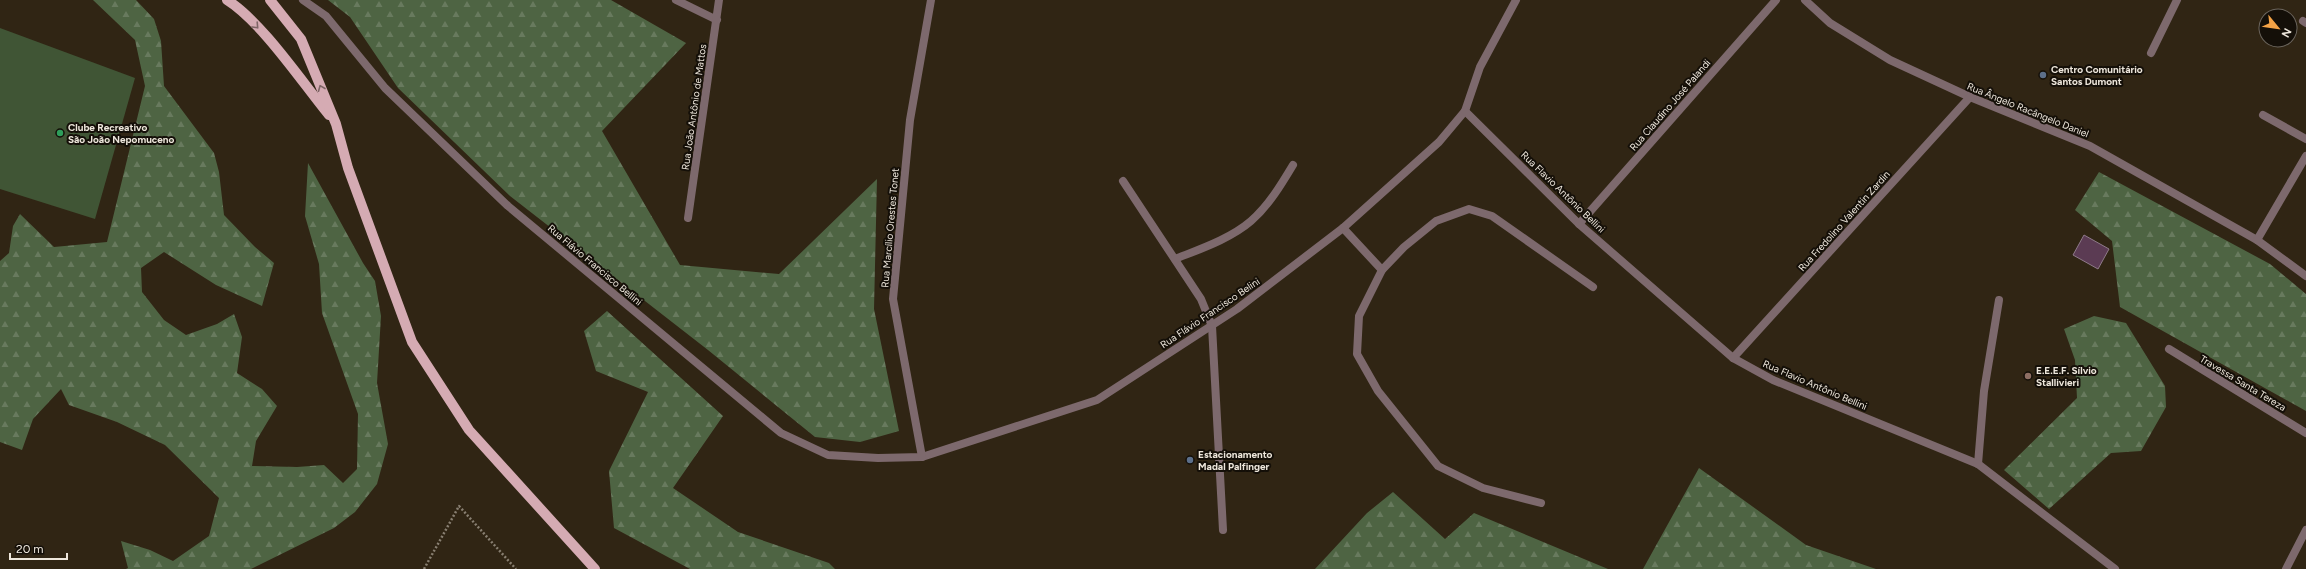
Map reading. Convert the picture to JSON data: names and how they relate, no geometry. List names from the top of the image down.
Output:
{
  "streets": {
    "street": [
      "Rua Claudino José Palandi",
      "Rua João Antônio de Mattos",
      "Rua Ângelo Racângelo Daniel",
      "Rua Flavio Antônio Bellini",
      "Rua Fredolino Valentin Zardin",
      "Rua Marcílio Orestes Tonet",
      "Rua Flávio Francisco Bellini",
      "Rua Flávio Francisco Belini",
      "Travessa Santa Tereza"
    ]
  },
  "crossings": [
    ["Rua Claudino José Palandi", "Rua Flavio Antônio Bellini"],
    ["Rua Ângelo Racângelo Daniel", "Rua Fredolino Valentin Zardin"],
    ["Rua Flavio Antônio Bellini", "Rua Fredolino Valentin Zardin"],
    ["Rua Flavio Antônio Bellini", "Rua Flávio Francisco Belini"],
    ["Rua Marcílio Orestes Tonet", "Rua Flávio Francisco Bellini"],
    ["Rua Marcílio Orestes Tonet", "Rua Flávio Francisco Belini"],
    ["Rua Flávio Francisco Bellini", "Rua Flávio Francisco Belini"]
  ],
  "places": [
    "Centro Comunitário Santos Dumont",
    "Clube Recreativo São João Nepomuceno",
    "E.E.E.F. Sílvio Stallivieri",
    "Estacionamento Madal Palfinger"
  ],
  "scale_bar": "20 m",
  "north": "bottom right"
}
